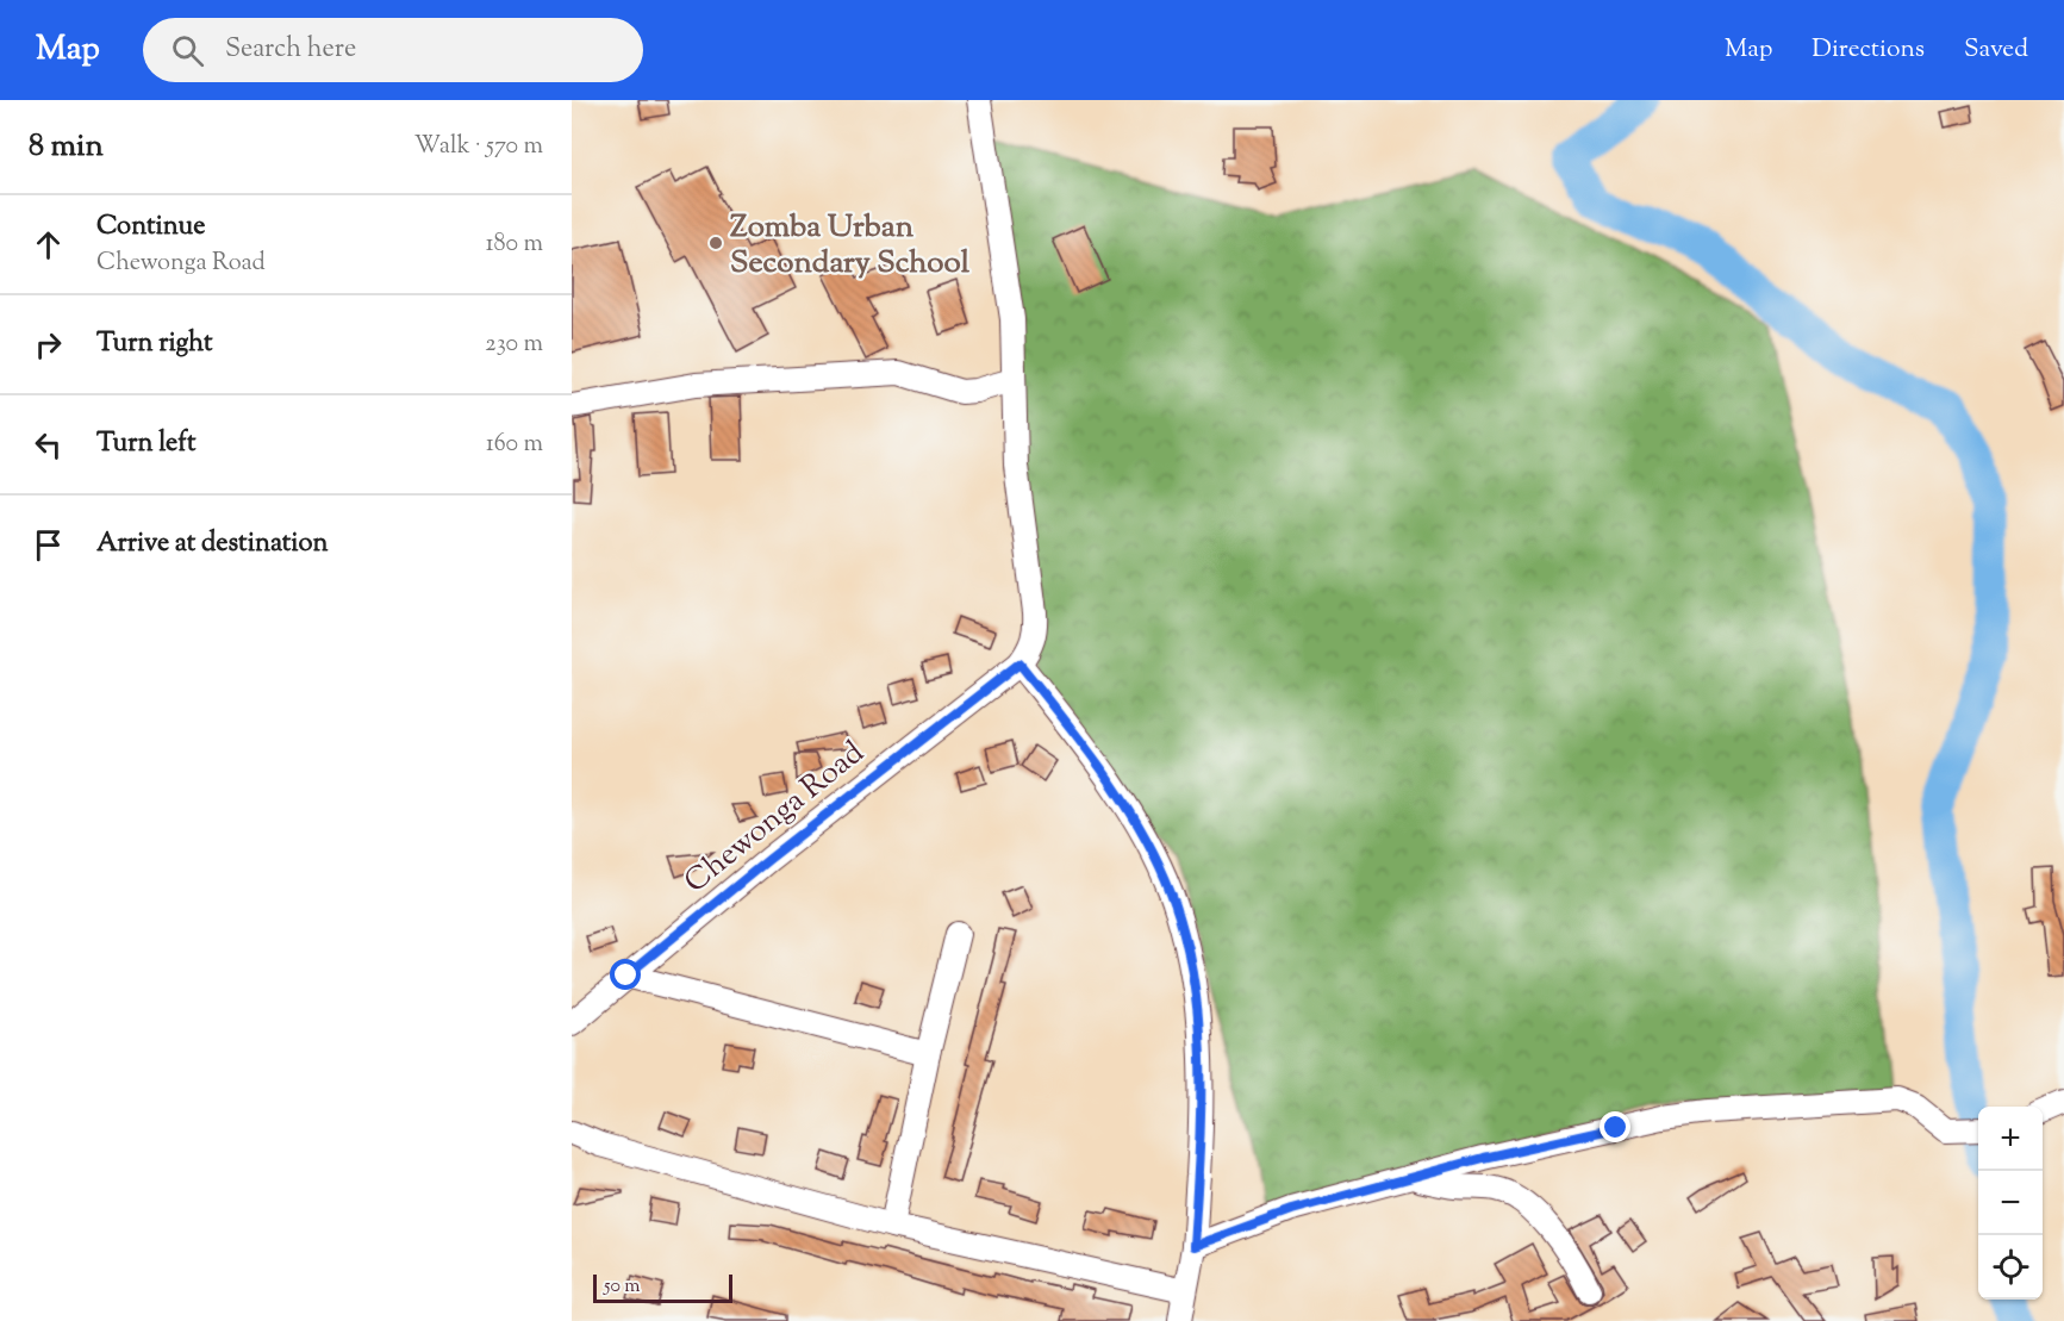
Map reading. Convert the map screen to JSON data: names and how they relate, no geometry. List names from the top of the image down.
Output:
{
  "streets": {
    "street": ["Chewonga Road"]
  },
  "places": ["Zomba Urban Secondary School"],
  "scale_bar": "50 m",
  "page": {
    "header": "Map",
    "search": "Search here",
    "nav": ["Map", "Directions", "Saved"],
    "heading": ["8 min", "Walk · 570 m"],
    "list": [
      ["Continue", "Chewonga Road", "180 m"],
      ["Turn right", "230 m"],
      ["Turn left", "160 m"],
      "Arrive at destination"
    ],
    "map_buttons": ["+", "−"],
    "scale": "50 m"
  }
}
